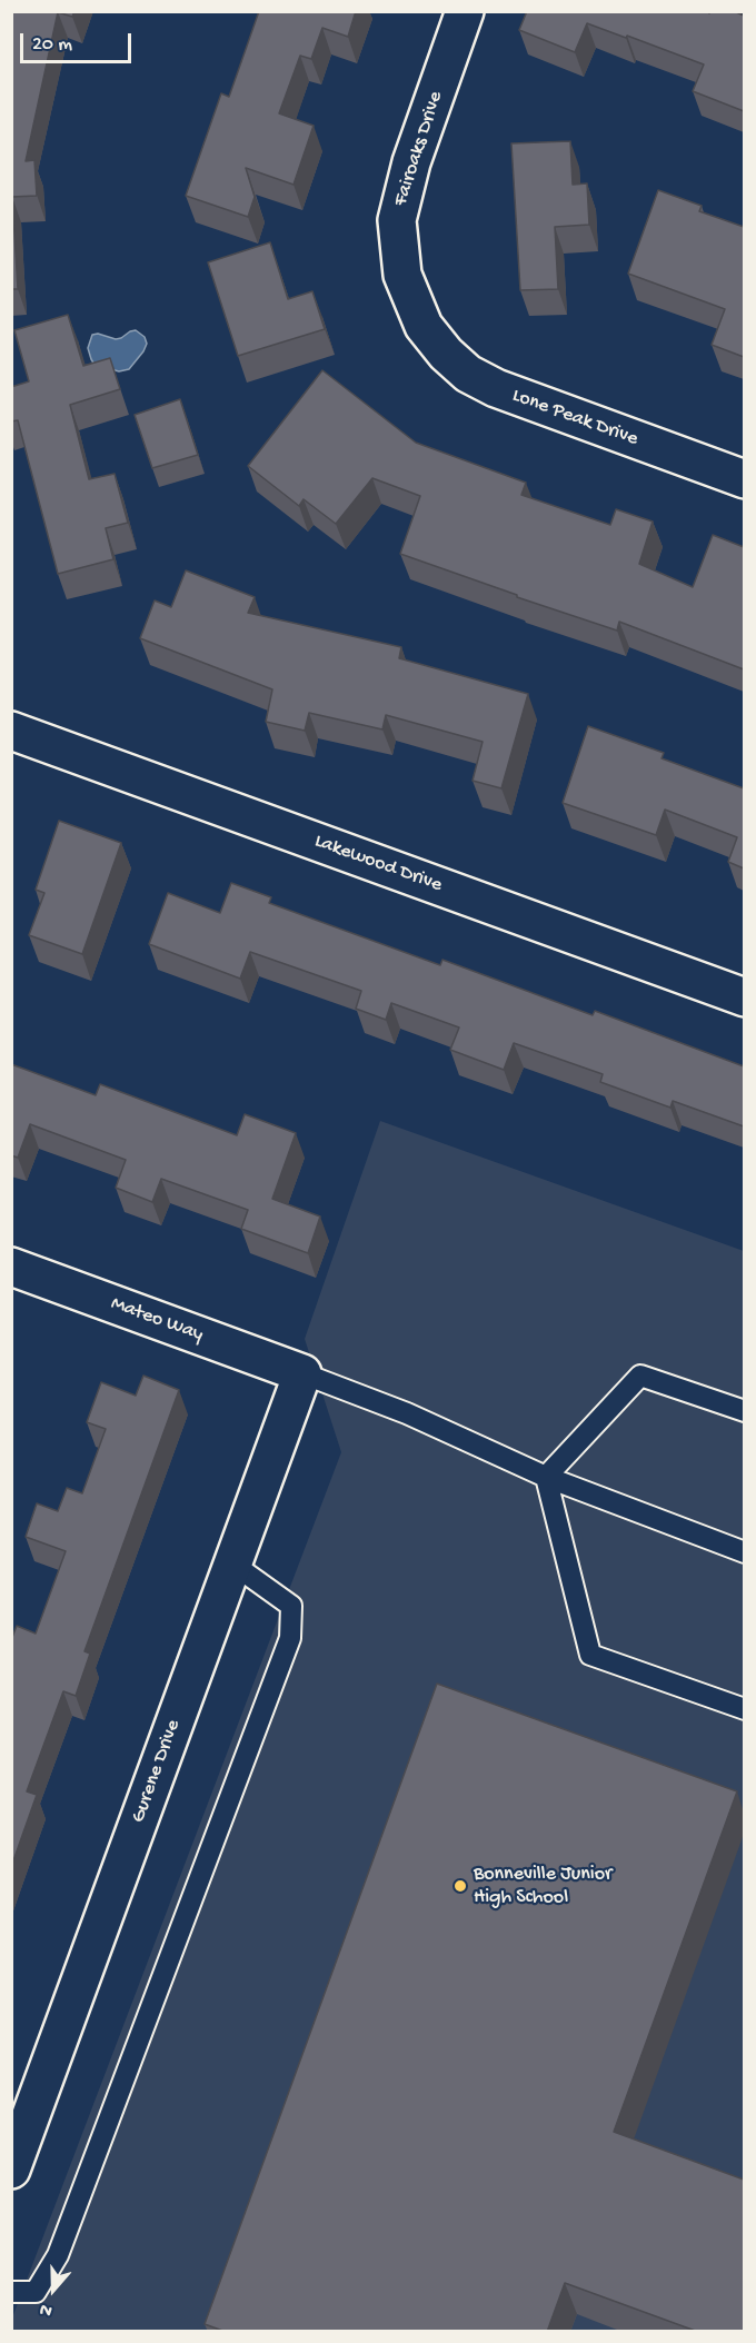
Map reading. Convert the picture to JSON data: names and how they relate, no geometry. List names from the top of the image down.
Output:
{
  "streets": {
    "street": [
      "Fairoaks Drive",
      "Lone Peak Drive",
      "Lakewood Drive",
      "Mateo Way",
      "Gurene Drive"
    ]
  },
  "crossings": [
    ["Fairoaks Drive", "Lone Peak Drive"],
    ["Mateo Way", "Gurene Drive"]
  ],
  "places": ["Bonneville Junior High School"],
  "scale_bar": "20 m",
  "north": "bottom"
}
